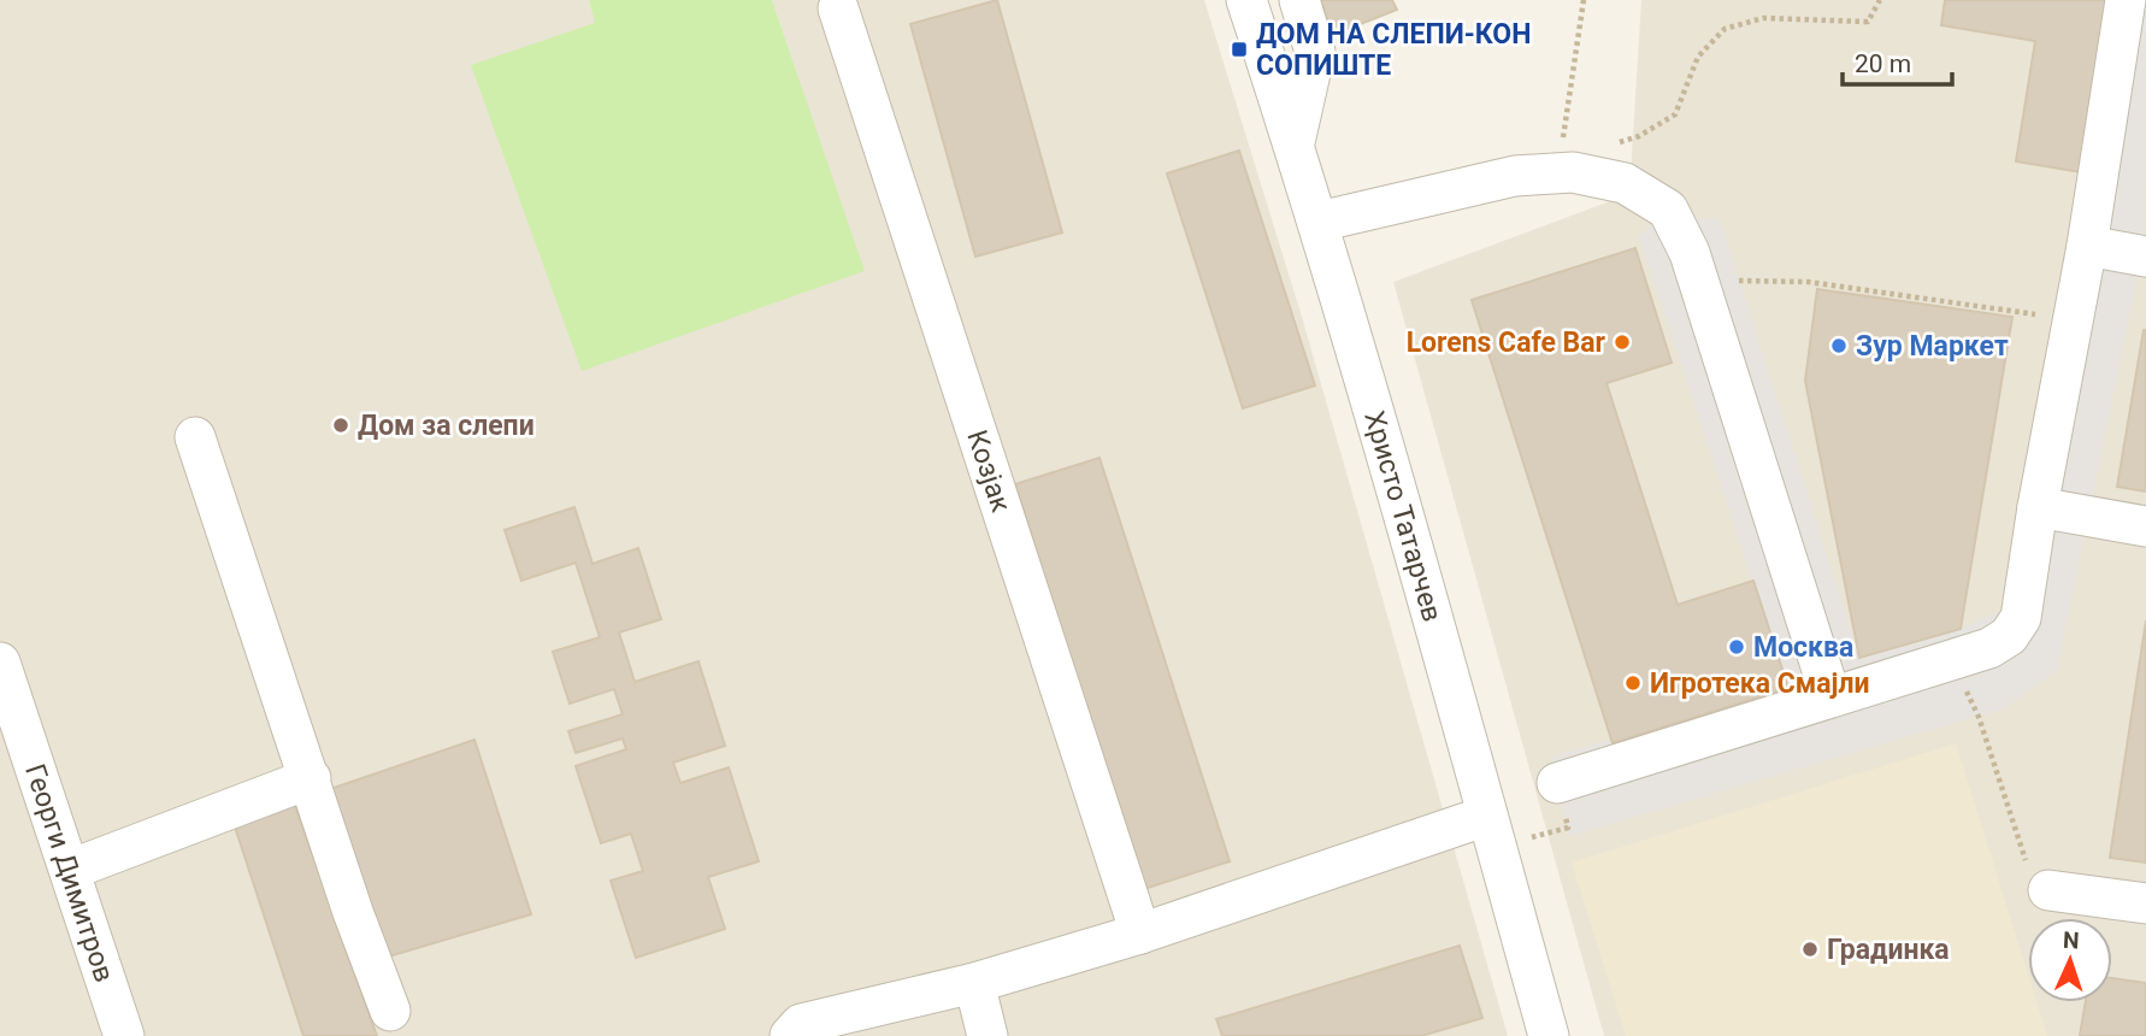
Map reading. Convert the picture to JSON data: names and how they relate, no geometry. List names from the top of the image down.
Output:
{
  "streets": {
    "street": ["Козјак", "Христо Татарчев", "Георги Димитров"]
  },
  "places": {
    "transit": ["ДОМ НА СЛЕПИ-КОН СОПИШТЕ"],
    "other": [
      "Lorens Cafe Bar",
      "Зур Маркет",
      "Дом за слепи",
      "Москва",
      "Игротека Смајли",
      "Градинка"
    ]
  },
  "scale_bar": "20 m",
  "north": "top"
}
